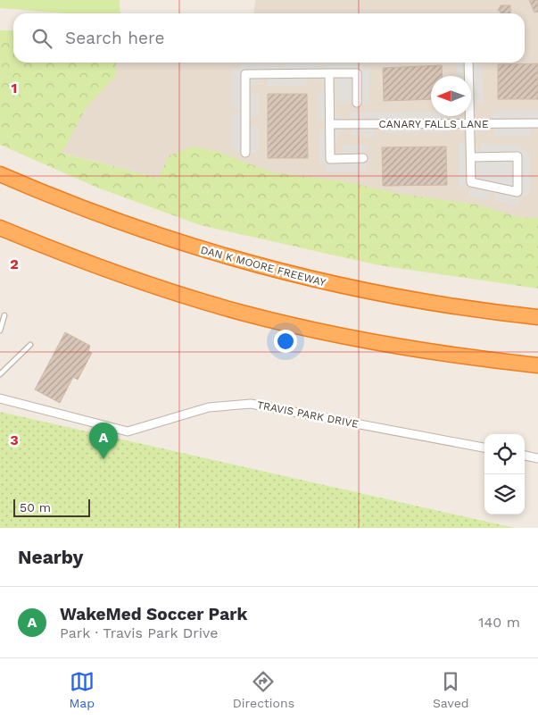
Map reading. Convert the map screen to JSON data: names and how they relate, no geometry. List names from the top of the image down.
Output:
{
  "streets": {
    "highway": ["DAN K MOORE FREEWAY"],
    "street": ["CANARY FALLS LANE", "TRAVIS PARK DRIVE"]
  },
  "scale_bar": "50 m",
  "north": "left",
  "page": {
    "search": "Search here",
    "pins": "A",
    "scale": "50 m",
    "heading": "Nearby",
    "list": [
      {
        "mark": "A",
        "name": "WakeMed Soccer Park",
        "note": "Park · Travis Park Drive",
        "value": "140 m"
      }
    ],
    "nav": ["Map", "Directions", "Saved"]
  },
  "grid": {
    "rows": ["1", "2", "3"]
  }
}
